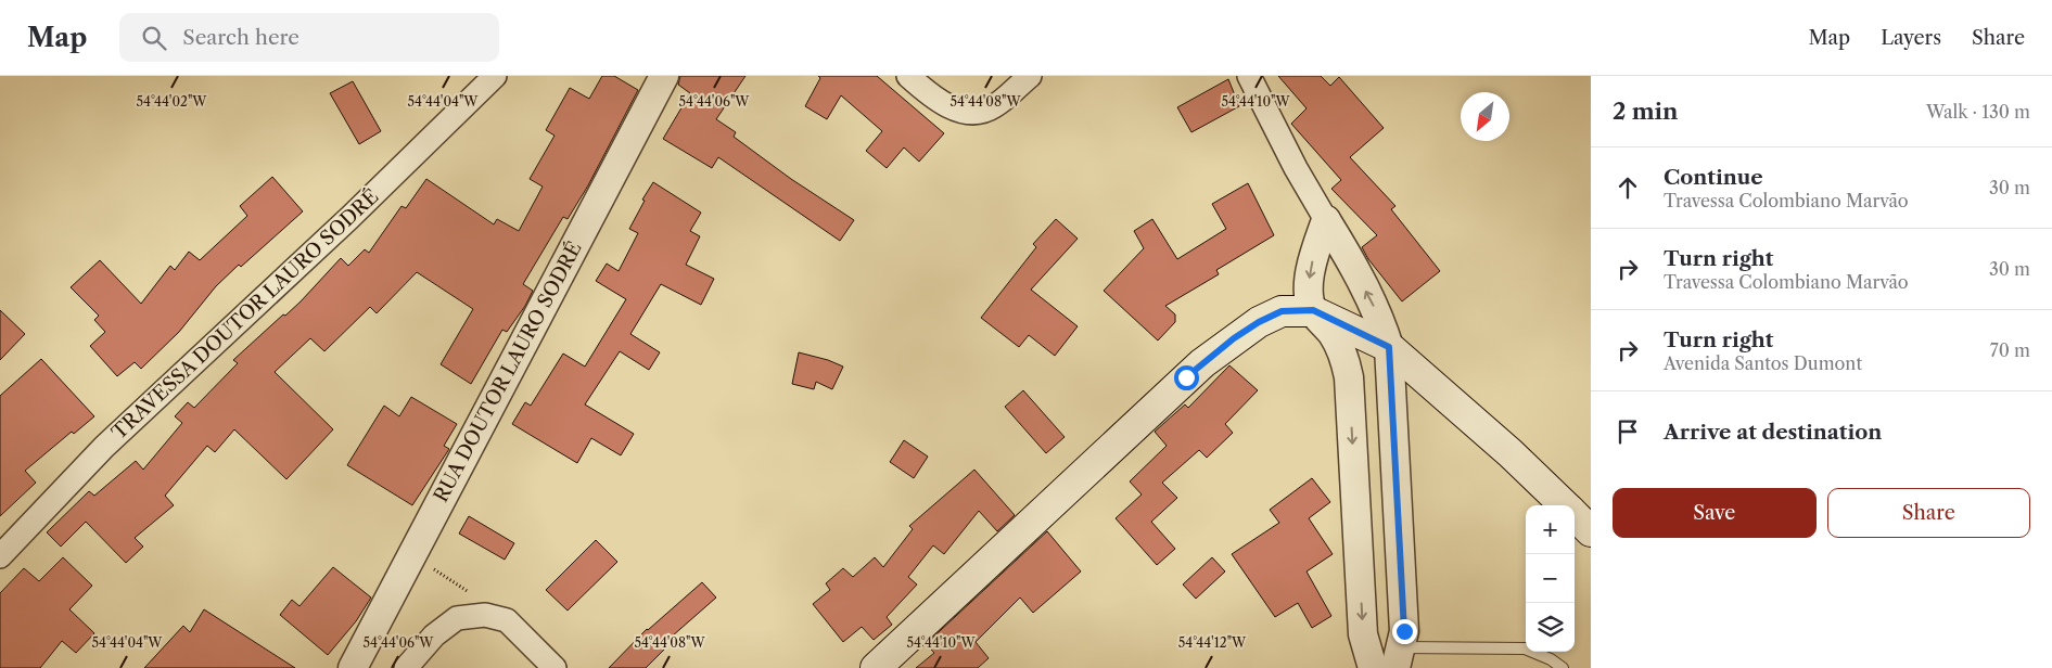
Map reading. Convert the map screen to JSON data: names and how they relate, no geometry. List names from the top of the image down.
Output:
{
  "streets": {
    "street": ["TRAVESSA DOUTOR LAURO SODRÉ", "RUA DOUTOR LAURO SODRÉ"]
  },
  "north": "bottom left",
  "page": {
    "header": "Map",
    "search": "Search here",
    "nav": ["Map", "Layers", "Share"],
    "heading": ["2 min", "Walk · 130 m"],
    "list": [
      ["Continue", "Travessa Colombiano Marvão", "30 m"],
      ["Turn right", "Travessa Colombiano Marvão", "30 m"],
      ["Turn right", "Avenida Santos Dumont", "70 m"],
      "Arrive at destination"
    ],
    "buttons": ["Save", "Share"],
    "map_buttons": ["+", "−"]
  },
  "coordinates": [
    "54°44'02\"W",
    "54°44'04\"W",
    "54°44'06\"W",
    "54°44'08\"W",
    "54°44'10\"W",
    "54°44'12\"W"
  ]
}
